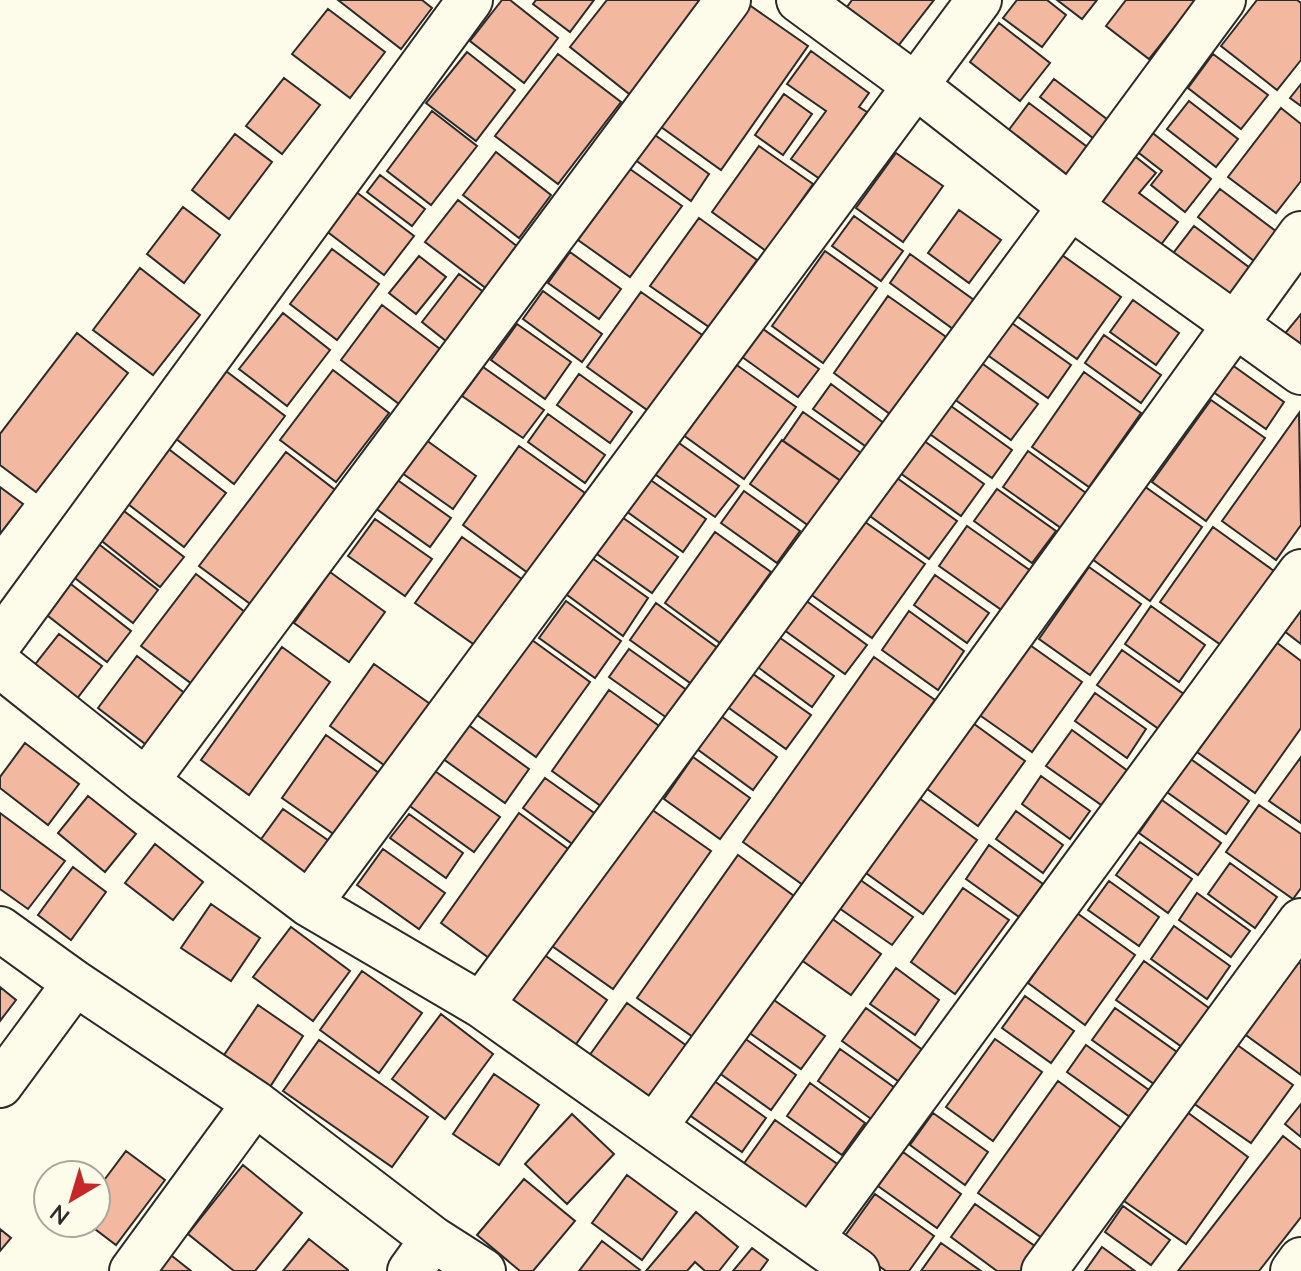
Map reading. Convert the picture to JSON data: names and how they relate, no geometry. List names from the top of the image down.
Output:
{
  "north": "bottom left"
}
